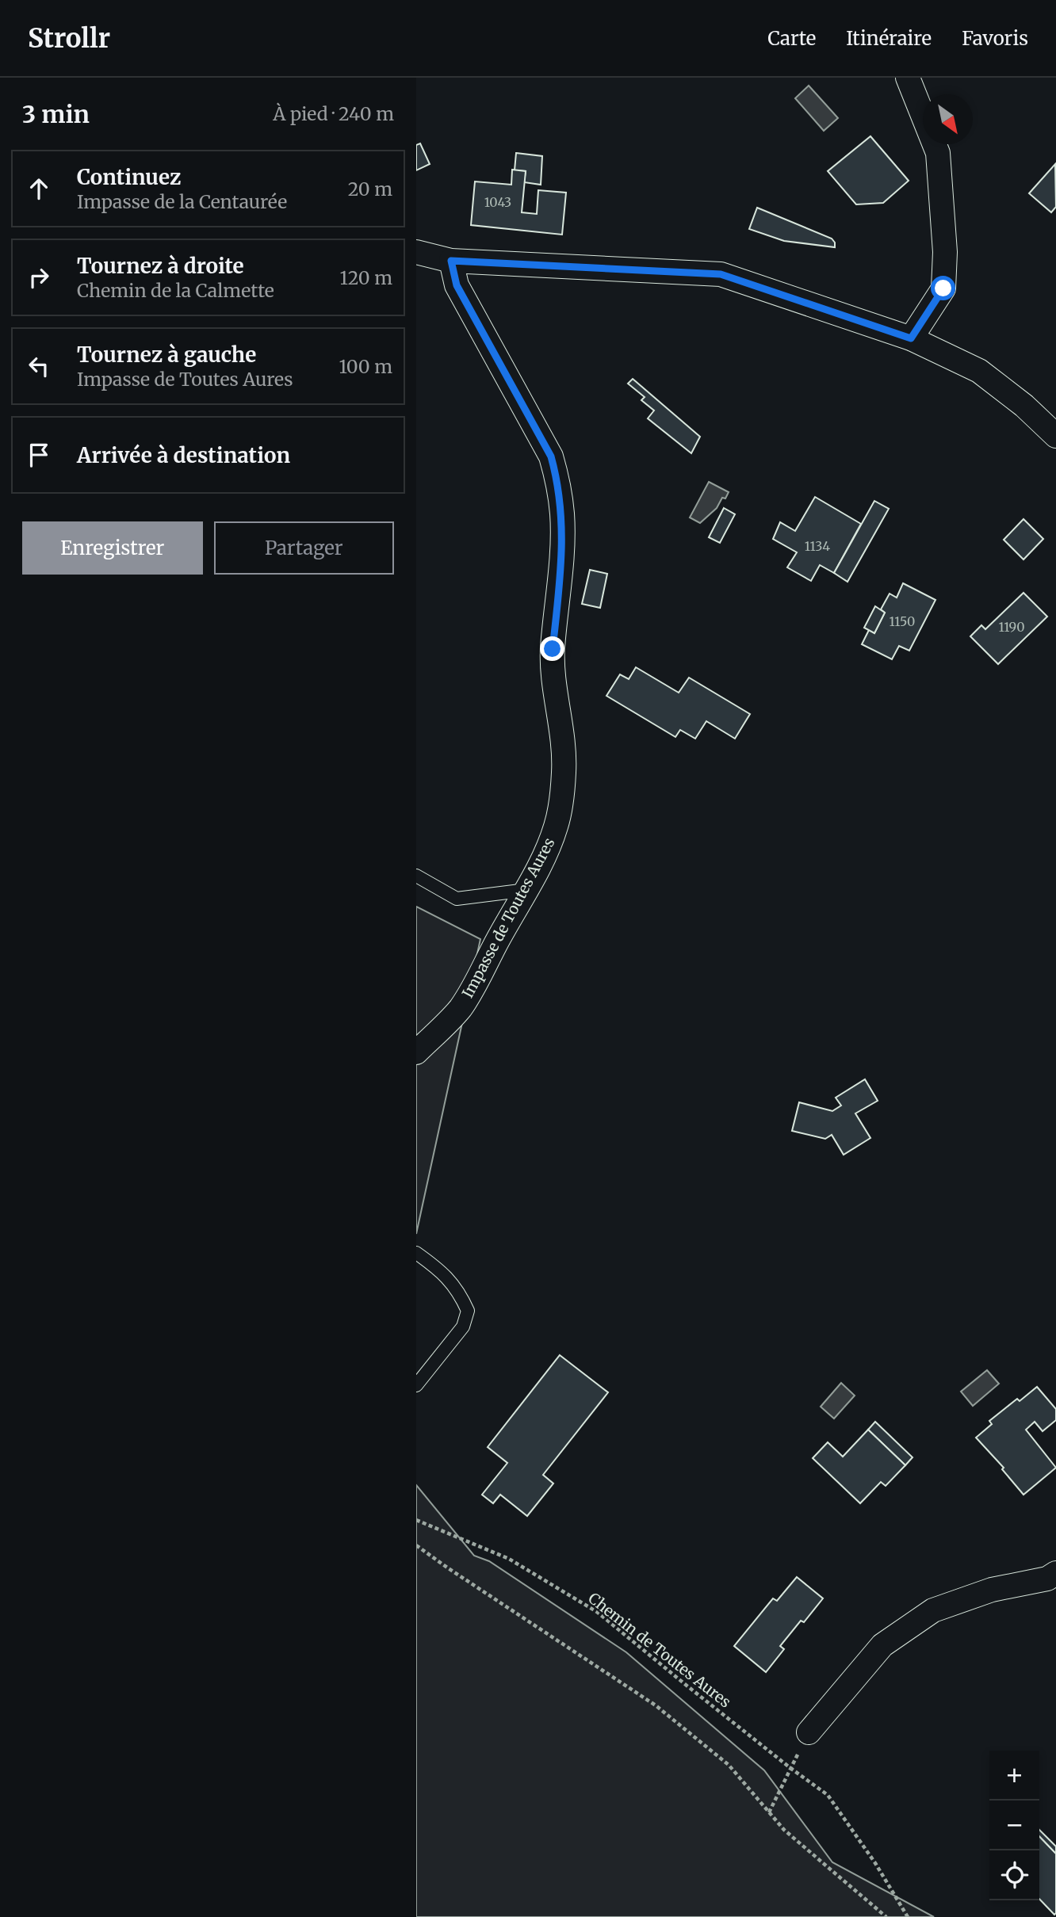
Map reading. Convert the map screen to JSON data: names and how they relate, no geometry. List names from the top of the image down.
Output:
{
  "streets": {
    "street": ["Impasse de Toutes Aures"],
    "path": ["Chemin de Toutes Aures"]
  },
  "house_numbers": [
    "1043",
    "1134",
    "1150",
    "1190"
  ],
  "north": "bottom right",
  "page": {
    "header": "Strollr",
    "nav": ["Carte", "Itinéraire", "Favoris"],
    "heading": ["3 min", "À pied · 240 m"],
    "list": [
      ["Continuez", "Impasse de la Centaurée", "20 m"],
      ["Tournez à droite", "Chemin de la Calmette", "120 m"],
      ["Tournez à gauche", "Impasse de Toutes Aures", "100 m"],
      "Arrivée à destination"
    ],
    "buttons": ["Enregistrer", "Partager"],
    "map_buttons": ["+", "−"]
  }
}
